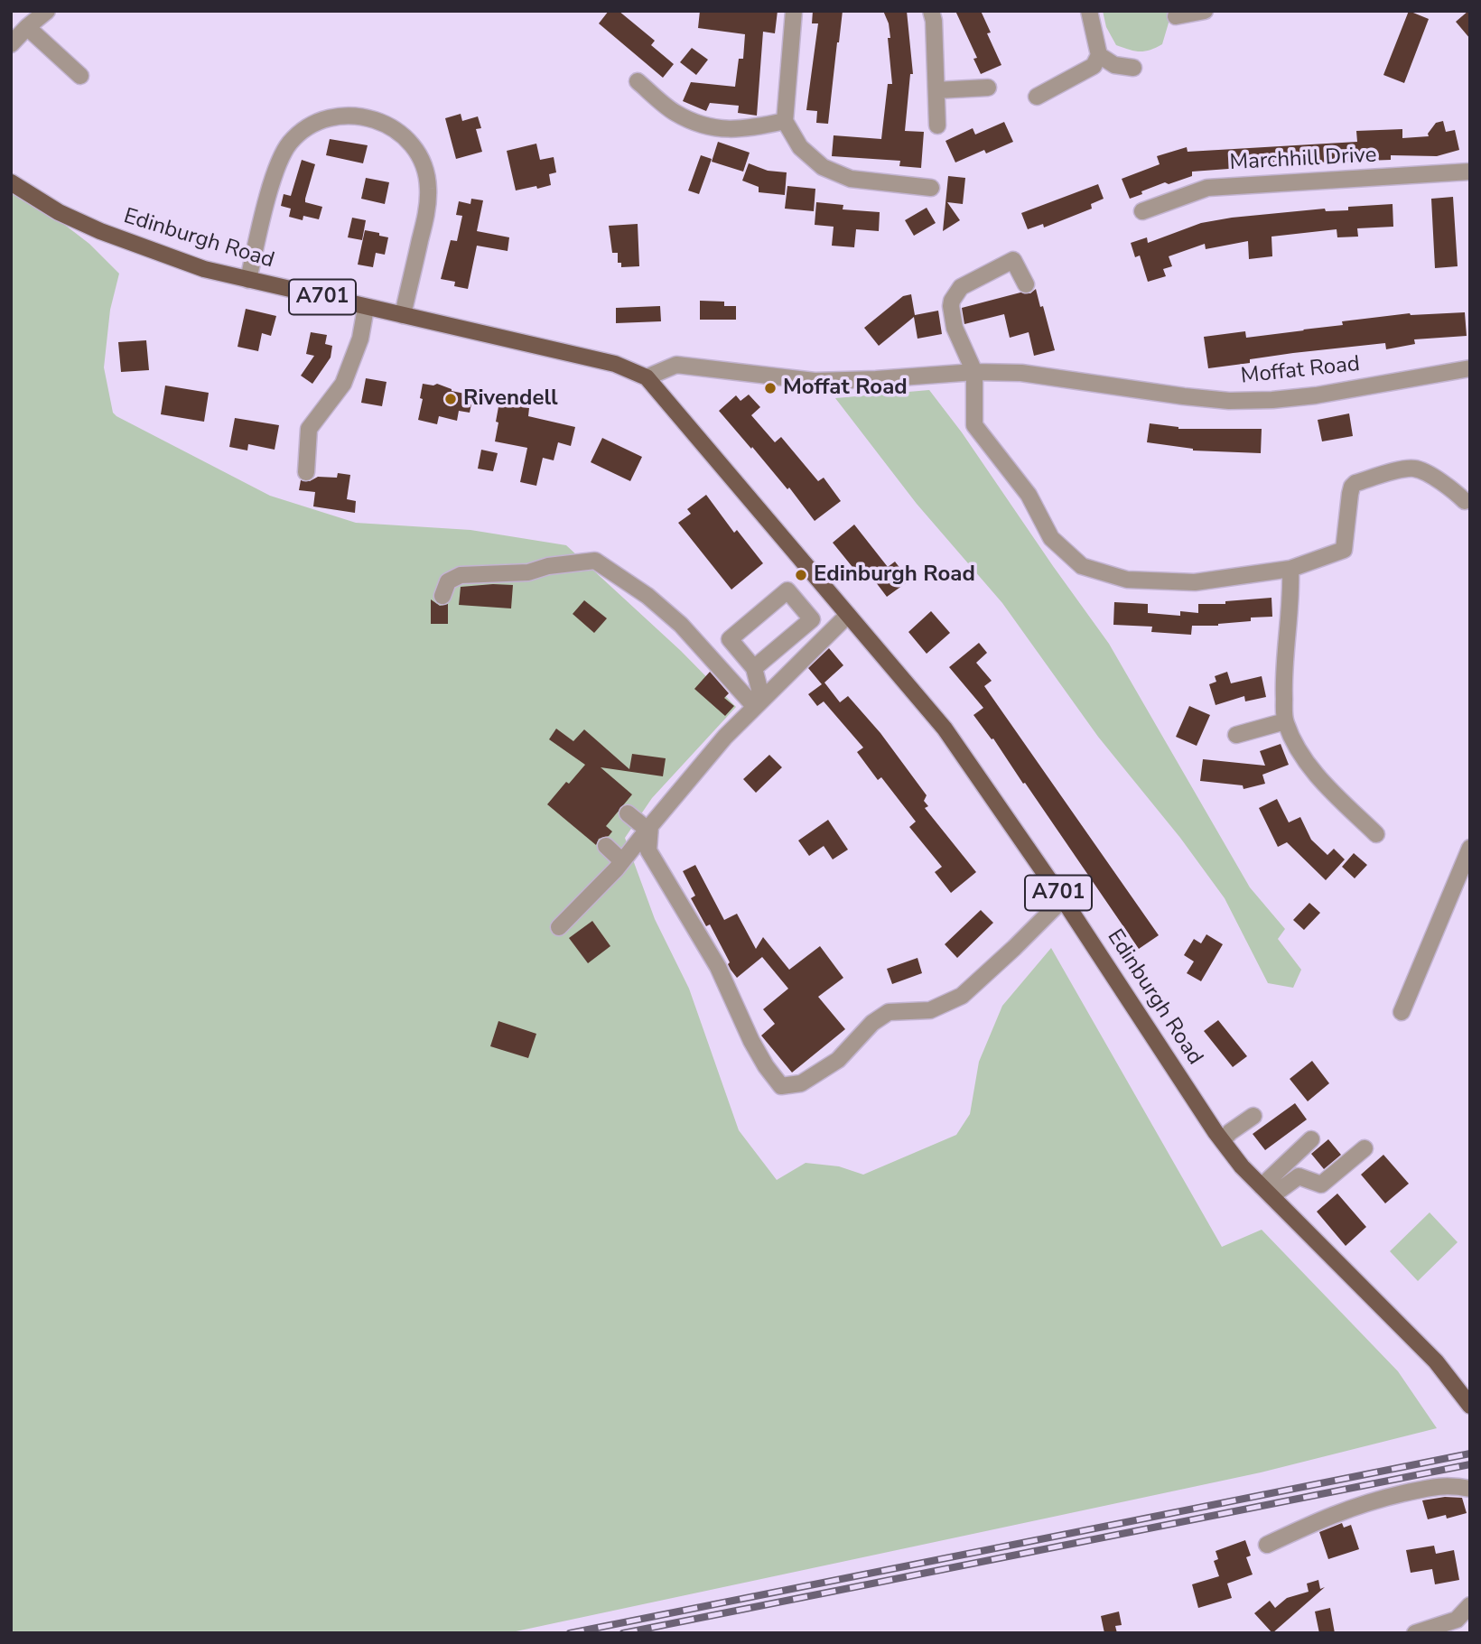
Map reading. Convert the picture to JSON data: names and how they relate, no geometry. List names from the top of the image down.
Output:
{
  "streets": {
    "main road": ["Edinburgh Road", "A701"],
    "street": ["Marchhill Drive", "Moffat Road"]
  },
  "crossings": [
    ["Edinburgh Road", "Moffat Road"]
  ],
  "places": ["Moffat Road", "Rivendell", "Edinburgh Road"]
}
